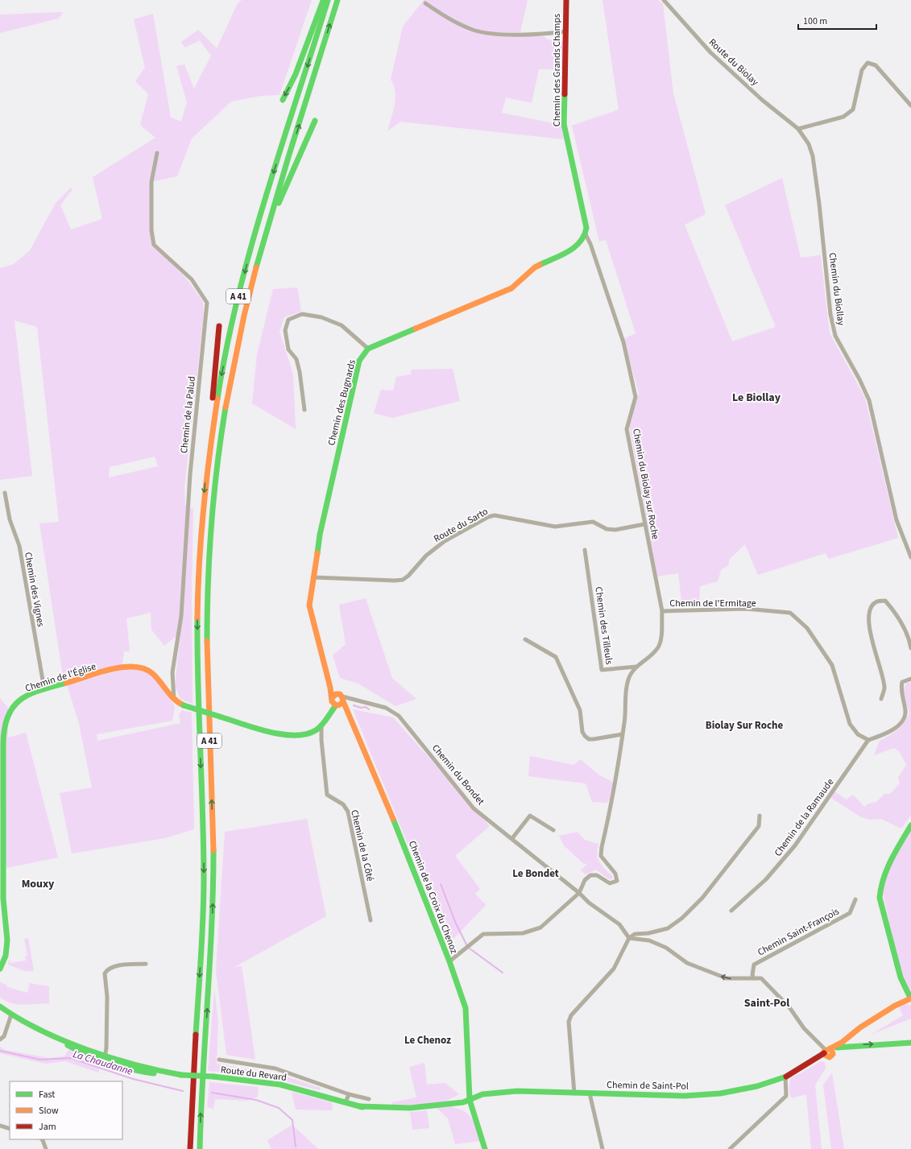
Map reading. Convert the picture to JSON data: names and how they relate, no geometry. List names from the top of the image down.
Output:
{
  "streets": {
    "main road": [
      "Chemin des Grands Champs",
      "A 41",
      "Chemin des Bugnards",
      "Chemin de l'Église",
      "Chemin de la Croix du Chenoz",
      "Route du Revard",
      "Chemin de Saint-Pol"
    ],
    "street": [
      "Route du Biolay",
      "Chemin du Biollay",
      "Chemin de la Palud",
      "Chemin du Biolay sur Roche",
      "Route du Sarto",
      "Chemin des Vignes",
      "Chemin de l'Ermitage",
      "Chemin des Tilleuls",
      "Chemin du Bondet",
      "Chemin de la Ramaude",
      "Chemin de la Côté",
      "Chemin Saint-François"
    ]
  },
  "crossings": [
    ["Route du Biolay", "Chemin du Biollay"],
    ["Chemin des Grands Champs", "Chemin des Bugnards"],
    ["Chemin des Grands Champs", "Chemin du Biolay sur Roche"],
    ["Chemin des Bugnards", "Chemin du Biolay sur Roche"],
    ["Chemin des Bugnards", "Route du Sarto"],
    ["Chemin des Bugnards", "Chemin de l'Église"],
    ["Chemin des Bugnards", "Chemin du Bondet"],
    ["Chemin des Bugnards", "Chemin de la Croix du Chenoz"],
    ["Chemin de la Palud", "Chemin de l'Église"],
    ["Chemin du Biolay sur Roche", "Route du Sarto"],
    ["Chemin du Biolay sur Roche", "Chemin de l'Ermitage"],
    ["Chemin du Biolay sur Roche", "Chemin des Tilleuls"],
    ["Chemin des Vignes", "Chemin de l'Église"],
    ["Chemin de l'Ermitage", "Chemin de la Ramaude"],
    ["Chemin de l'Église", "Chemin du Bondet"],
    ["Chemin de l'Église", "Chemin de la Côté"],
    ["Chemin de l'Église", "Chemin de la Croix du Chenoz"],
    ["Chemin du Bondet", "Chemin de la Croix du Chenoz"],
    ["Chemin de la Croix du Chenoz", "Route du Revard"],
    ["Chemin de la Croix du Chenoz", "Chemin de Saint-Pol"],
    ["Route du Revard", "Chemin de Saint-Pol"]
  ],
  "districts": [
    "Le Biollay",
    "Biolay Sur Roche",
    "Le Bondet",
    "Mouxy",
    "Saint-Pol",
    "Le Chenoz"
  ],
  "water": ["La Chaudanne"],
  "legend": ["Fast", "Slow", "Jam"],
  "scale_bar": "100 m"
}
